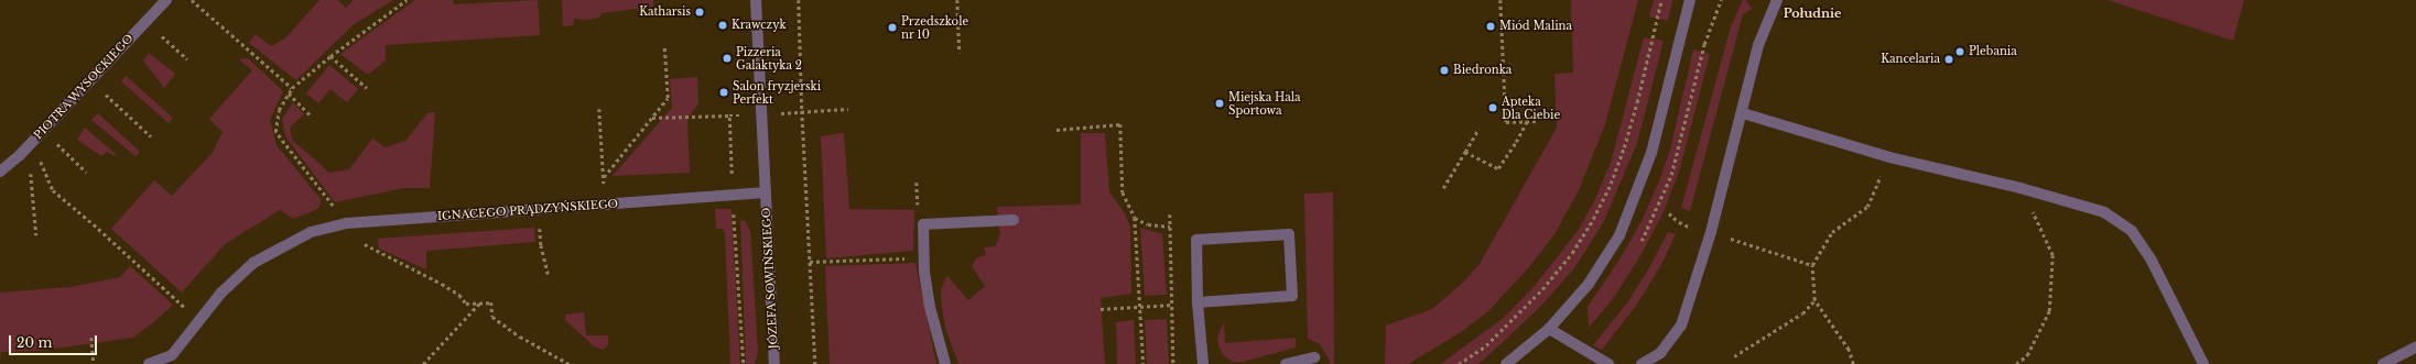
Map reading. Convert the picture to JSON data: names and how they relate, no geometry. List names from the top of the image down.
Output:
{
  "streets": {
    "street": ["PIOTRA WYSOCKIEGO", "IGNACEGO PRĄDZYŃSKIEGO", "JÓZEFA SOWIŃSKIEGO"]
  },
  "crossings": [
    ["IGNACEGO PRĄDZYŃSKIEGO", "JÓZEFA SOWIŃSKIEGO"]
  ],
  "districts": ["Południe"],
  "places": [
    "Katharsis",
    "Krawczyk",
    "Miód Malina",
    "Przedszkole nr 10",
    "Plebania",
    "Pizzeria Galaktyka 2",
    "Kancelaria",
    "Biedronka",
    "Salon fryzjerski Perfekt",
    "Miejska Hala Sportowa",
    "Apteka Dla Ciebie"
  ],
  "scale_bar": "20 m"
}
